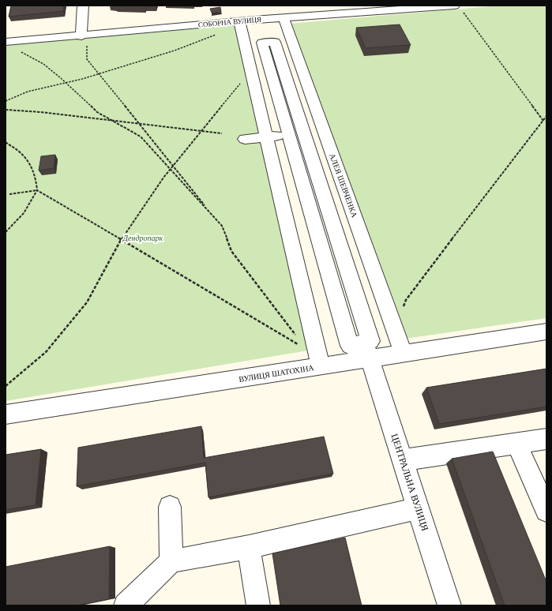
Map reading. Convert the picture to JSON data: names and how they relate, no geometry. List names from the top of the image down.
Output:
{
  "streets": {
    "street": [
      "СОБОРНА ВУЛИЦЯ",
      "АЛЕЯ ШЕВЧЕНКА",
      "ВУЛИЦЯ ШАТОХІНА",
      "ЦЕНТРАЛЬНА ВУЛИЦЯ"
    ]
  },
  "crossings": [
    ["СОБОРНА ВУЛИЦЯ", "АЛЕЯ ШЕВЧЕНКА"],
    ["АЛЕЯ ШЕВЧЕНКА", "ВУЛИЦЯ ШАТОХІНА"],
    ["ВУЛИЦЯ ШАТОХІНА", "ЦЕНТРАЛЬНА ВУЛИЦЯ"]
  ],
  "parks": ["Дендропарк"]
}
